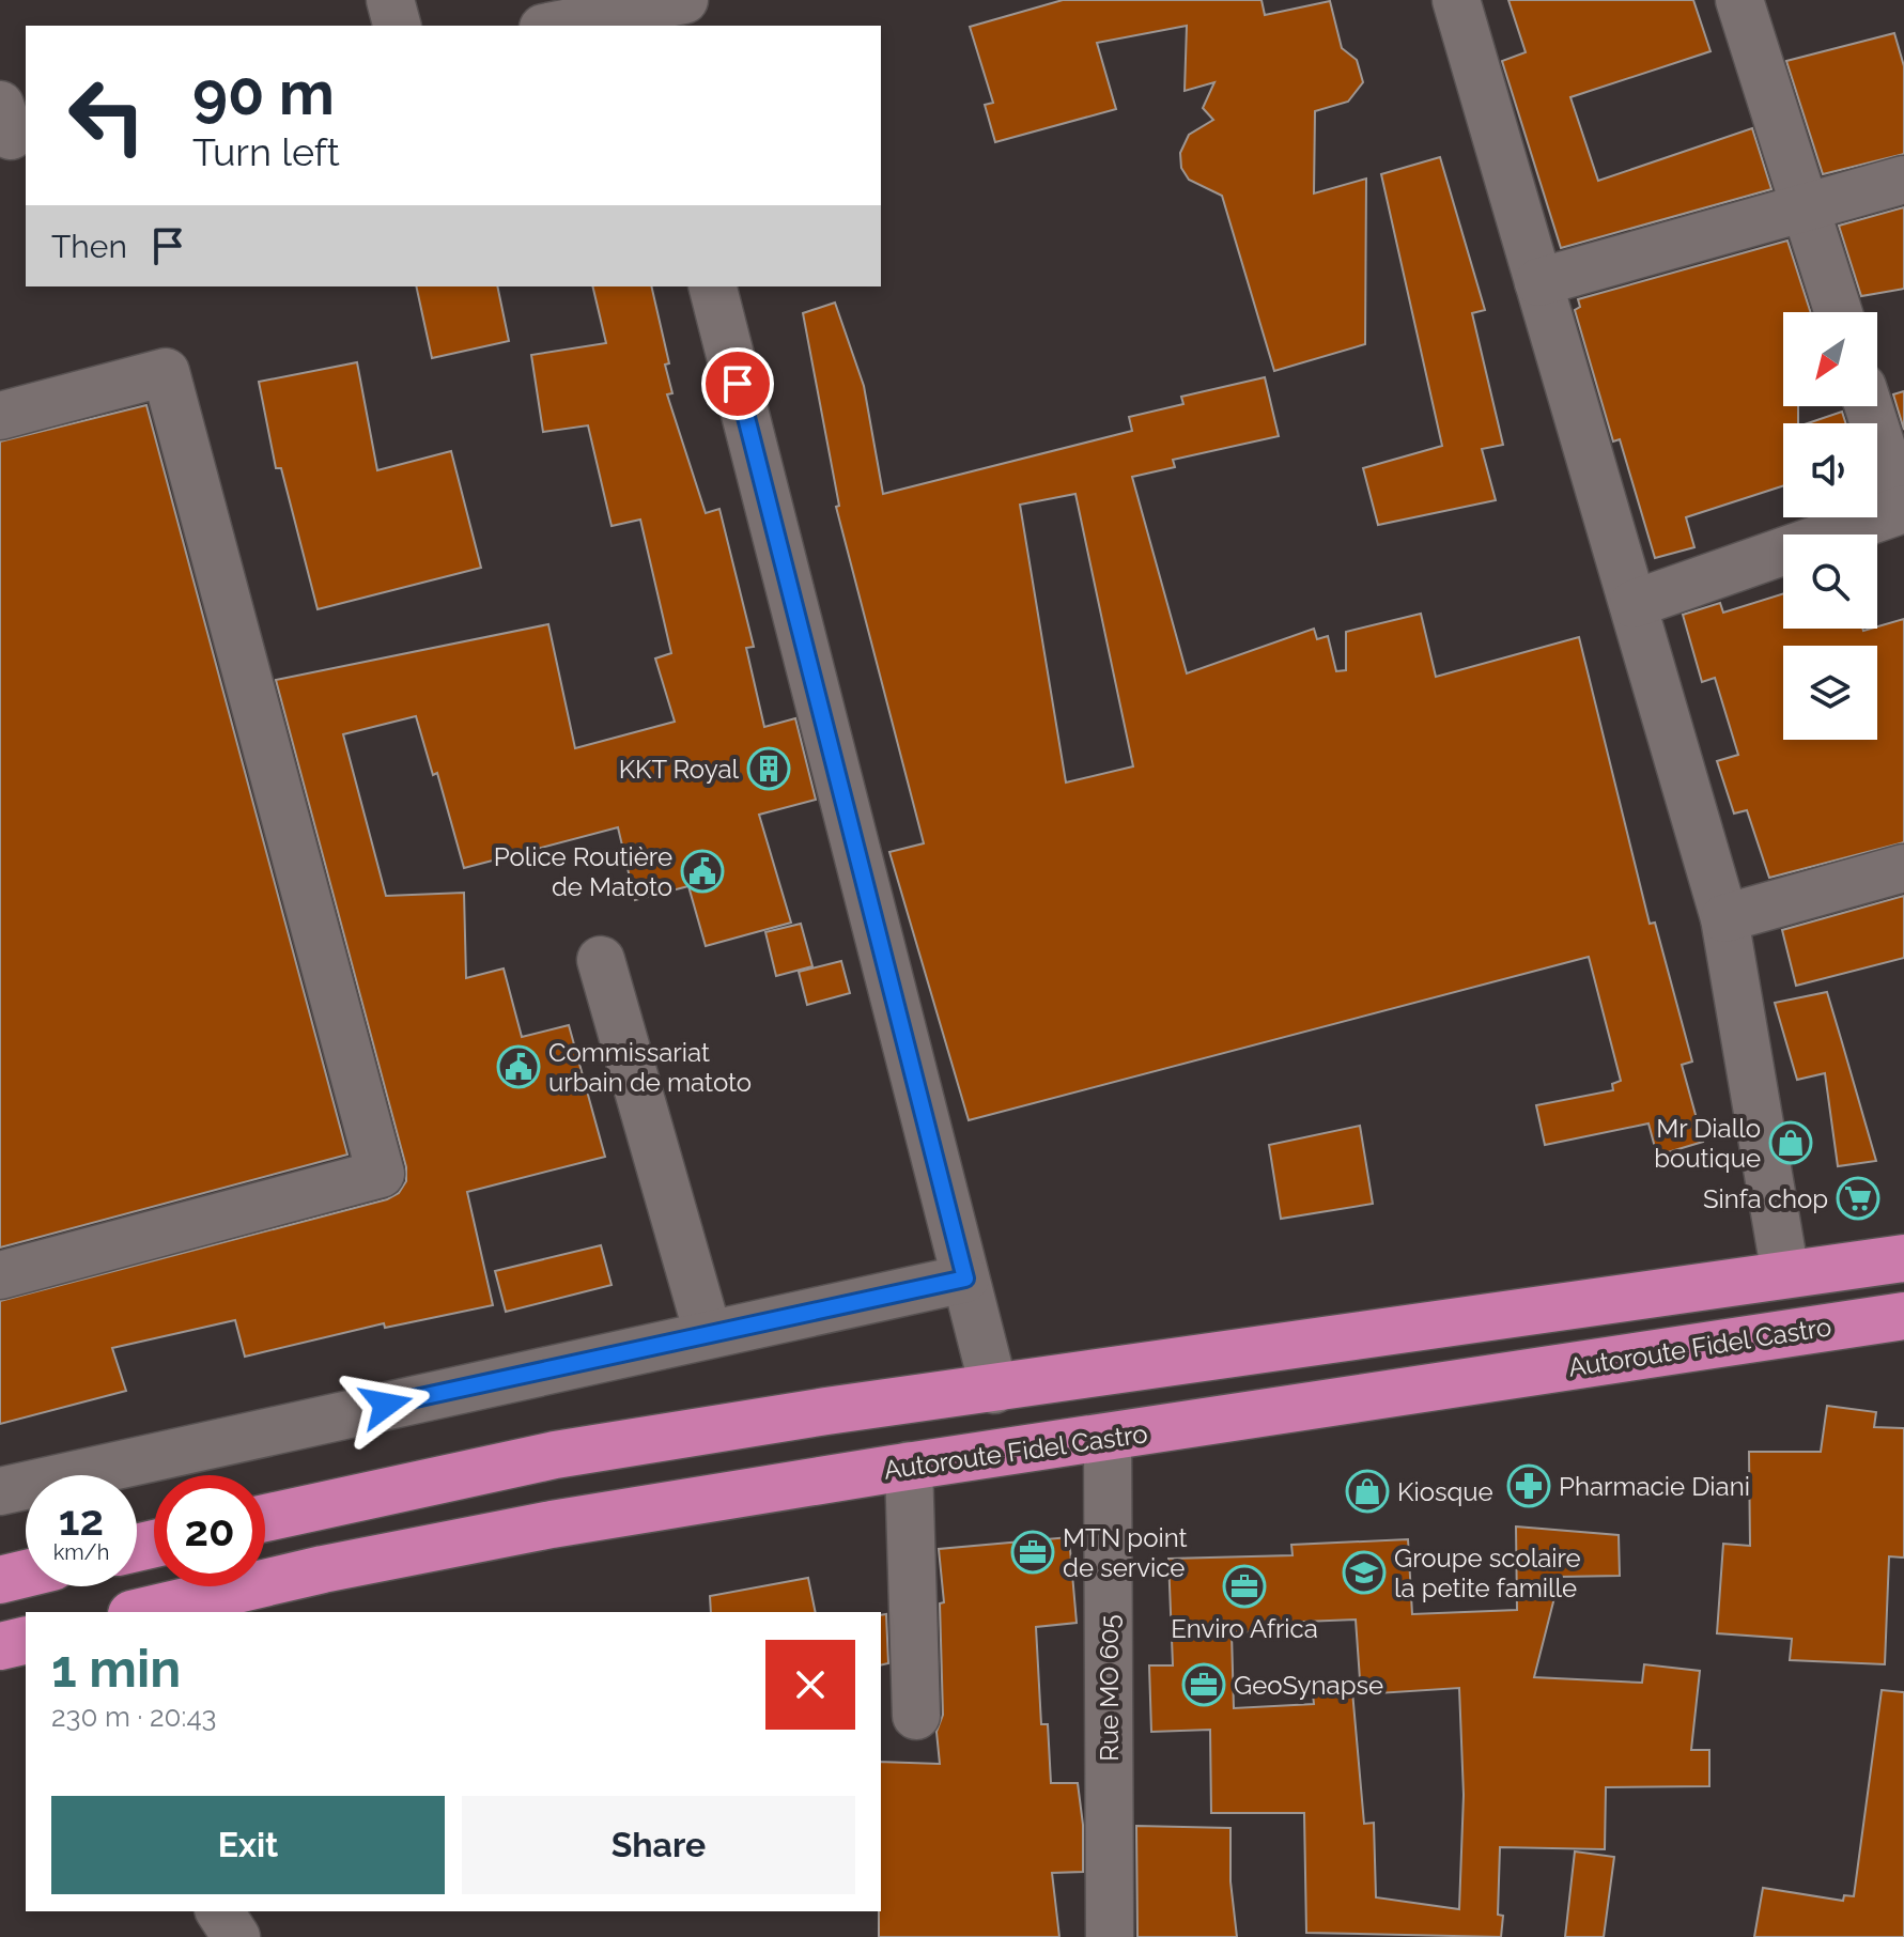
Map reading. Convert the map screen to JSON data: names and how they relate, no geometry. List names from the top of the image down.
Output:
{
  "streets": {
    "highway": ["Autoroute Fidel Castro"],
    "street": ["Rue MO 605"]
  },
  "crossings": [
    ["Autoroute Fidel Castro", "Rue MO 605"]
  ],
  "places": {
    "building": ["KKT Royal"],
    "public building": ["Police Routière de Matoto", "Commissariat urbain de matoto"],
    "shop": ["Mr Diallo boutique", "Kiosque"],
    "supermarket": ["Sinfa chop"],
    "pharmacy": ["Pharmacie Diani"],
    "office": ["MTN point de service", "Enviro Africa", "GeoSynapse"],
    "school or university": ["Groupe scolaire la petite famille"]
  },
  "north": "bottom left",
  "page": {
    "turn": ["90 m", "Turn left"],
    "then": "Then",
    "speed": "12 km/h",
    "limit": "20",
    "heading": ["1 min", "230 m · 20:43"],
    "buttons": ["Exit", "Share"]
  }
}
